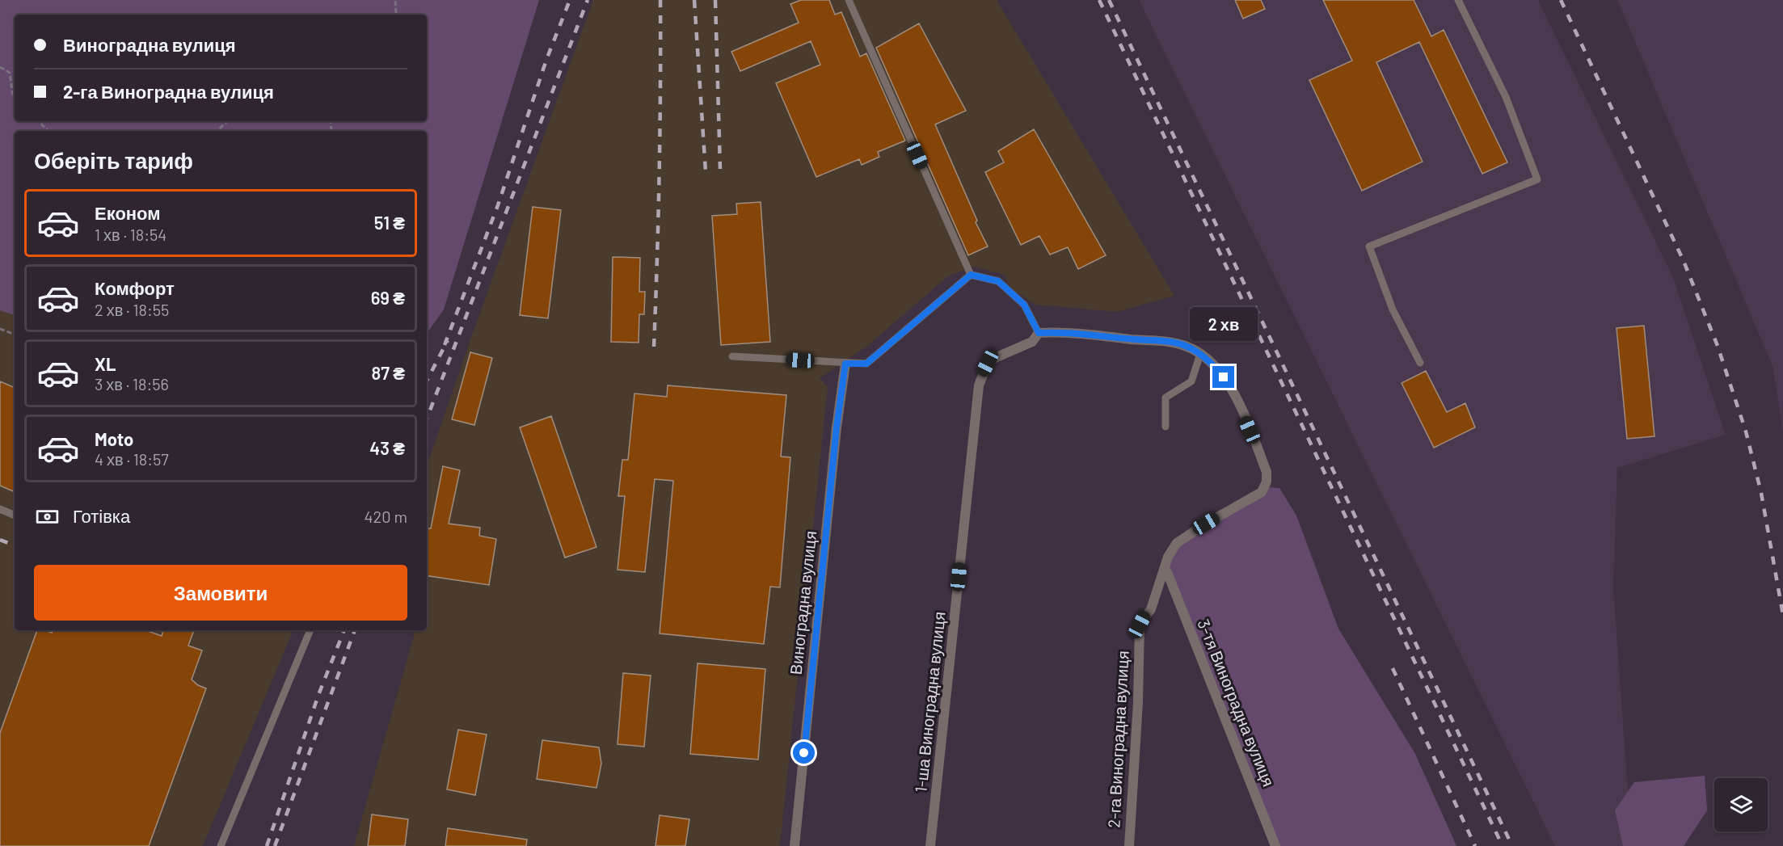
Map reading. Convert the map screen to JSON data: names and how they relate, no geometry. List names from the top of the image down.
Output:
{
  "streets": {
    "street": [
      "Виноградна вулиця",
      "1-ша Виноградна вулиця",
      "3-тя Виноградна вулиця",
      "2-га Виноградна вулиця"
    ]
  },
  "crossings": [
    ["1-ша Виноградна вулиця", "2-га Виноградна вулиця"]
  ],
  "page": {
    "banner": ["Виноградна вулиця", "2-га Виноградна вулиця"],
    "heading": "Оберіть тариф",
    "list": [
      {
        "name": "Економ",
        "note": "1 хв · 18:54",
        "value": "51 ₴"
      },
      {
        "name": "Комфорт",
        "note": "2 хв · 18:55",
        "value": "69 ₴"
      },
      {
        "name": "XL",
        "note": "3 хв · 18:56",
        "value": "87 ₴"
      },
      {
        "name": "Moto",
        "note": "4 хв · 18:57",
        "value": "43 ₴"
      }
    ],
    "bubble": "2 хв",
    "pay": ["Готівка", "420 m"],
    "buttons": "Замовити"
  }
}
